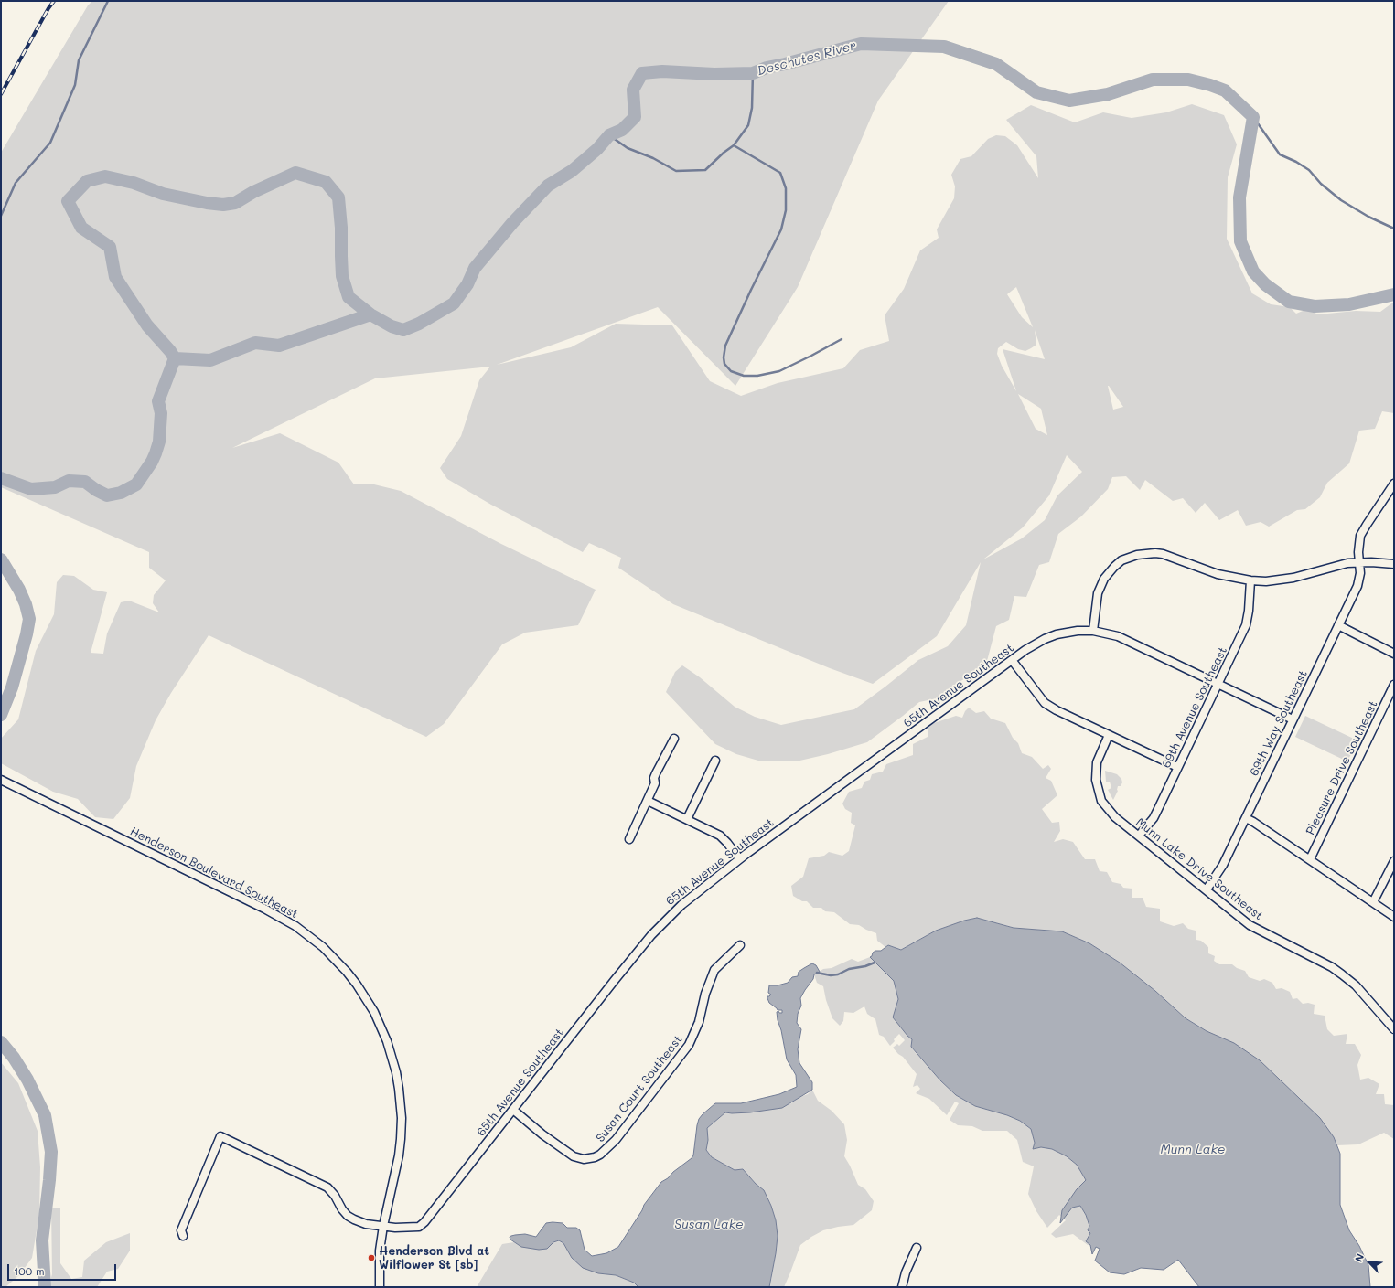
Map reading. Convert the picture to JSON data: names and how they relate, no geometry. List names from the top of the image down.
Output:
{
  "streets": {
    "street": [
      "65th Avenue Southeast",
      "69th Avenue Southeast",
      "69th Way Southeast",
      "Pleasure Drive Southeast",
      "Munn Lake Drive Southeast",
      "Henderson Boulevard Southeast",
      "Susan Court Southeast"
    ]
  },
  "crossings": [
    ["65th Avenue Southeast", "69th Avenue Southeast"],
    ["65th Avenue Southeast", "69th Way Southeast"],
    ["65th Avenue Southeast", "Henderson Boulevard Southeast"],
    ["65th Avenue Southeast", "Susan Court Southeast"],
    ["69th Avenue Southeast", "Munn Lake Drive Southeast"],
    ["69th Way Southeast", "Munn Lake Drive Southeast"]
  ],
  "water": ["Deschutes River", "Munn Lake", "Susan Lake"],
  "places": ["Henderson Blvd at Wilflower St [sb]"],
  "scale_bar": "100 m",
  "north": "top left"
}
